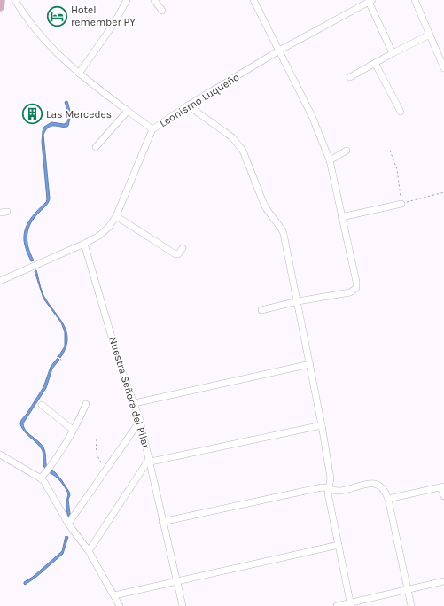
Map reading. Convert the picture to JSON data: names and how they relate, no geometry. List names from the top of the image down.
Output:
{
  "streets": {
    "street": ["Leonismo Luqueño", "Nuestra Señora del Pilar"]
  },
  "crossings": [
    ["Leonismo Luqueño", "Nuestra Señora del Pilar"]
  ],
  "places": {
    "hotel": ["Hotel remember PY"],
    "building": ["Las Mercedes"]
  }
}
